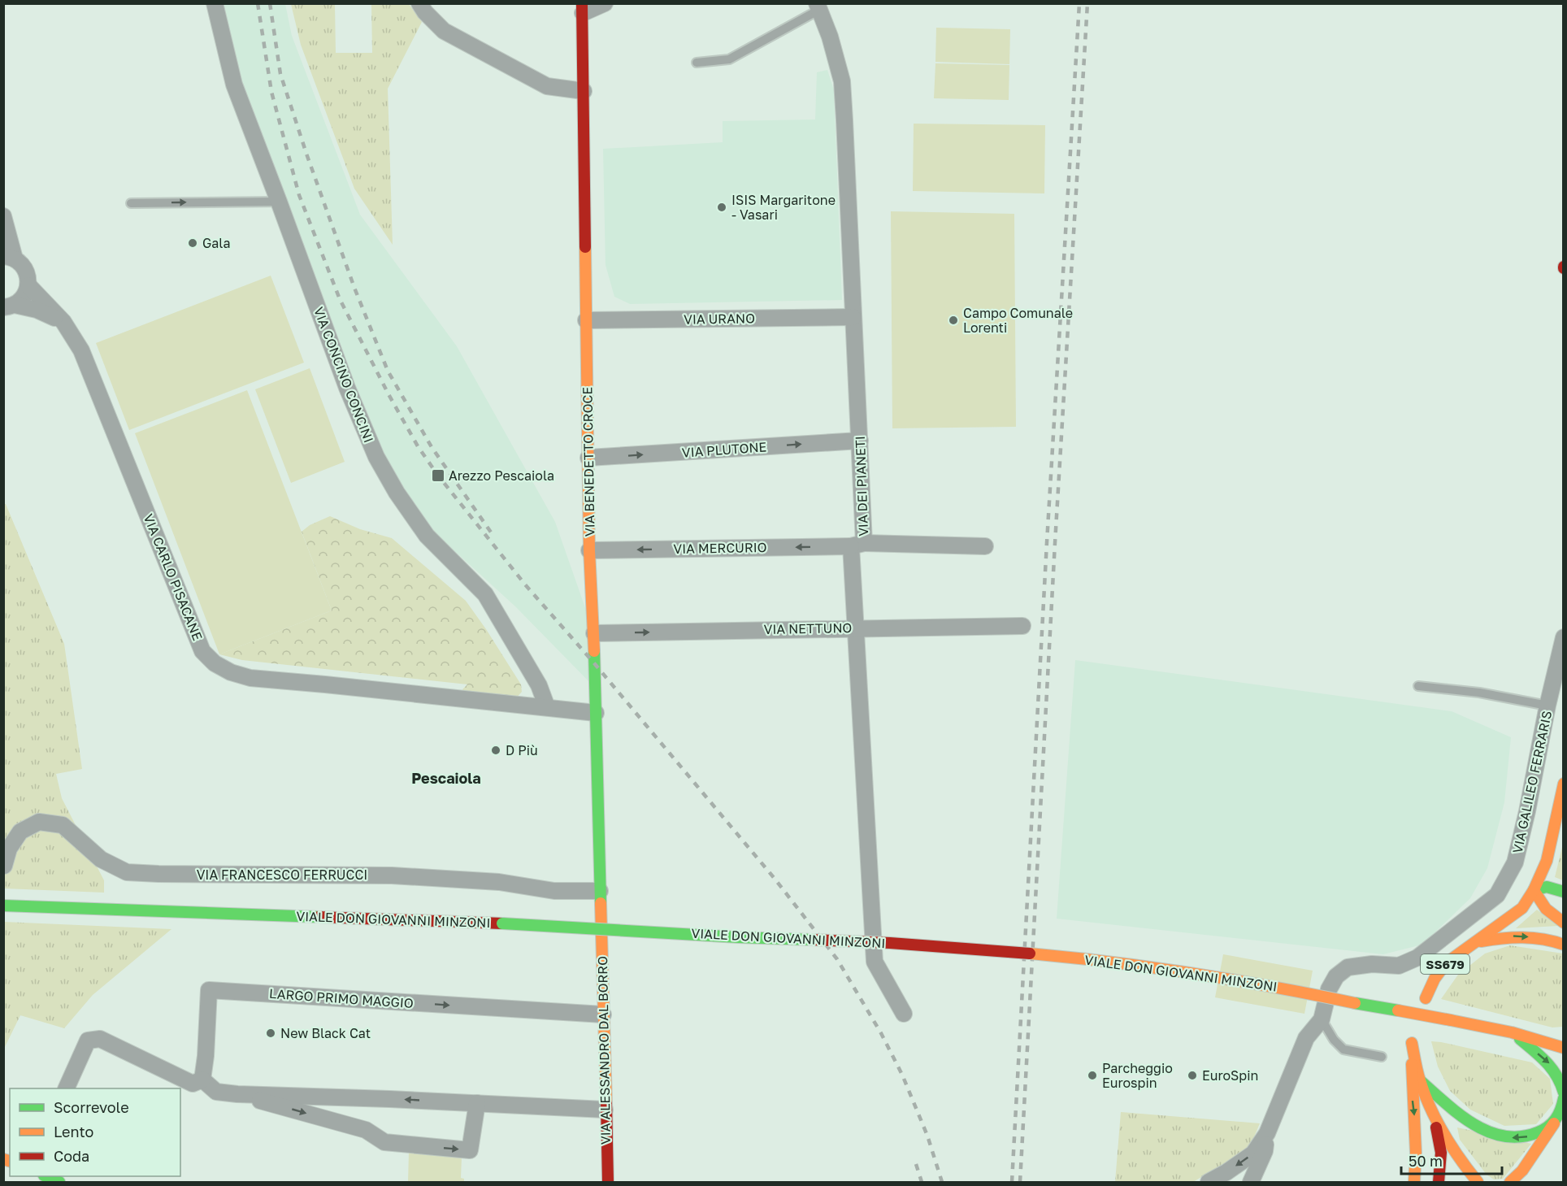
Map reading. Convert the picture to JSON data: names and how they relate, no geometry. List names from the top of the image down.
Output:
{
  "streets": {
    "main road": [
      "VIA BENEDETTO CROCE",
      "VIALE DON GIOVANNI MINZONI",
      "SS679",
      "VIA ALESSANDRO DAL BORRO"
    ],
    "street": [
      "VIA URANO",
      "VIA CONCINO CONCINI",
      "VIA PLUTONE",
      "VIA DEI PIANETI",
      "VIA MERCURIO",
      "VIA CARLO PISACANE",
      "VIA NETTUNO",
      "VIA GALILEO FERRARIS",
      "VIA FRANCESCO FERRUCCI",
      "LARGO PRIMO MAGGIO"
    ]
  },
  "crossings": [
    ["VIA URANO", "VIA BENEDETTO CROCE"],
    ["VIA URANO", "VIA DEI PIANETI"],
    ["VIA CONCINO CONCINI", "VIA CARLO PISACANE"],
    ["VIA PLUTONE", "VIA BENEDETTO CROCE"],
    ["VIA PLUTONE", "VIA DEI PIANETI"],
    ["VIA BENEDETTO CROCE", "VIA MERCURIO"],
    ["VIA BENEDETTO CROCE", "VIA CARLO PISACANE"],
    ["VIA BENEDETTO CROCE", "VIA NETTUNO"],
    ["VIA BENEDETTO CROCE", "VIA FRANCESCO FERRUCCI"],
    ["VIA BENEDETTO CROCE", "VIA ALESSANDRO DAL BORRO"],
    ["VIA DEI PIANETI", "VIA MERCURIO"],
    ["VIA DEI PIANETI", "VIA NETTUNO"],
    ["LARGO PRIMO MAGGIO", "VIA ALESSANDRO DAL BORRO"]
  ],
  "one_way": ["VIA PLUTONE", "VIA MERCURIO", "VIA NETTUNO"],
  "districts": ["Pescaiola"],
  "places": {
    "other": [
      "ISIS Margaritone - Vasari",
      "Gala",
      "Campo Comunale Lorenti",
      "D Più",
      "New Black Cat",
      "Parcheggio Eurospin",
      "EuroSpin"
    ],
    "transit": ["Arezzo Pescaiola"]
  },
  "legend": ["Scorrevole", "Lento", "Coda"],
  "scale_bar": "50 m"
}
